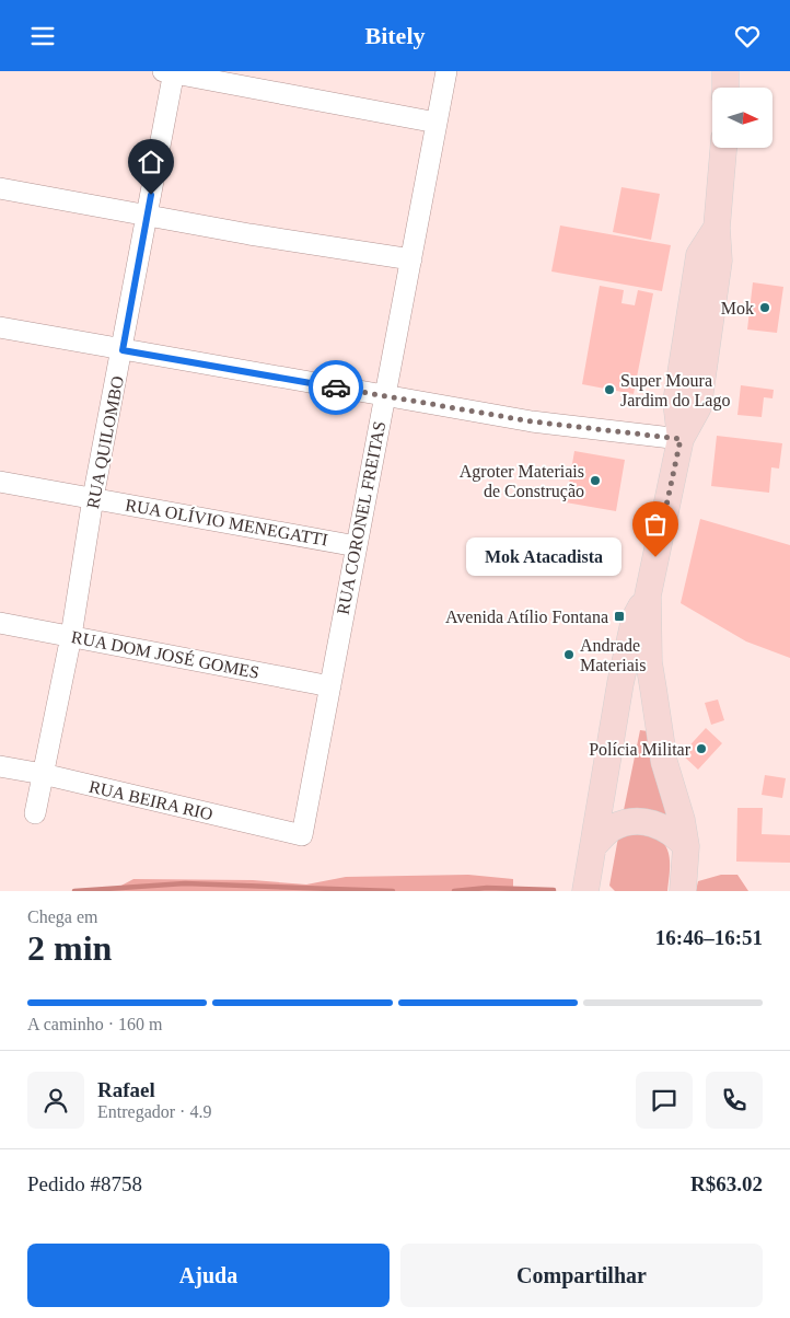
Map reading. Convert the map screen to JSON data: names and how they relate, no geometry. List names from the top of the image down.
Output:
{
  "streets": {
    "street": [
      "RUA QUILOMBO",
      "RUA CORONEL FREITAS",
      "RUA OLÍVIO MENEGATTI",
      "RUA DOM JOSÉ GOMES",
      "RUA BEIRA RIO"
    ]
  },
  "crossings": [
    ["RUA QUILOMBO", "RUA OLÍVIO MENEGATTI"],
    ["RUA QUILOMBO", "RUA DOM JOSÉ GOMES"],
    ["RUA QUILOMBO", "RUA BEIRA RIO"],
    ["RUA CORONEL FREITAS", "RUA OLÍVIO MENEGATTI"],
    ["RUA CORONEL FREITAS", "RUA DOM JOSÉ GOMES"],
    ["RUA CORONEL FREITAS", "RUA BEIRA RIO"]
  ],
  "places": {
    "other": [
      "Mok",
      "Super Moura Jardim do Lago",
      "Agroter Materiais de Construção",
      "Mok Atacadista",
      "Andrade Materiais",
      "Polícia Militar"
    ],
    "transit": ["Avenida Atílio Fontana"]
  },
  "north": "right",
  "page": {
    "header": "Bitely",
    "bubble": "Mok Atacadista",
    "heading": ["2 min", "Chega em", "16:46–16:51"],
    "panel": [
      "Rafael",
      "Entregador · 4.9",
      "Pedido #8758",
      "R$63.02"
    ],
    "bar": "A caminho · 160 m",
    "buttons": ["Ajuda", "Compartilhar"]
  }
}
